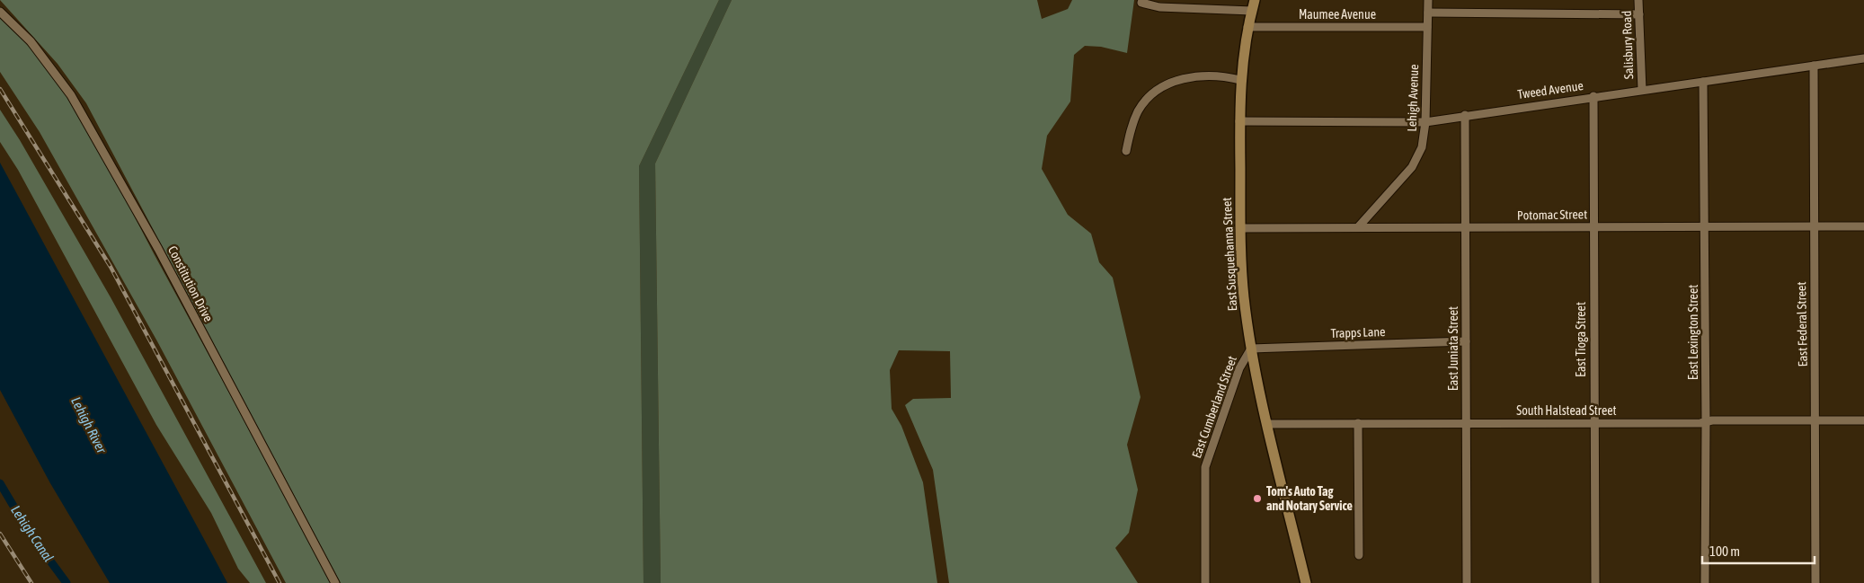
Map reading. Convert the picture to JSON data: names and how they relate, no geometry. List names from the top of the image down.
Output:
{
  "streets": {
    "main road": ["East Susquehanna Street"],
    "street": [
      "Maumee Avenue",
      "Salisbury Road",
      "Tweed Avenue",
      "Lehigh Avenue",
      "Potomac Street",
      "Constitution Drive",
      "East Federal Street",
      "Trapps Lane",
      "East Lexington Street",
      "East Tioga Street",
      "East Juniata Street",
      "East Cumberland Street",
      "South Halstead Street"
    ]
  },
  "crossings": [
    ["Maumee Avenue", "Lehigh Avenue"],
    ["Maumee Avenue", "East Susquehanna Street"],
    ["Salisbury Road", "Tweed Avenue"],
    ["Tweed Avenue", "Lehigh Avenue"],
    ["Tweed Avenue", "East Susquehanna Street"],
    ["Tweed Avenue", "East Federal Street"],
    ["Tweed Avenue", "East Lexington Street"],
    ["Tweed Avenue", "East Tioga Street"],
    ["Tweed Avenue", "East Juniata Street"],
    ["Lehigh Avenue", "Potomac Street"],
    ["Potomac Street", "East Susquehanna Street"],
    ["Potomac Street", "East Federal Street"],
    ["Potomac Street", "East Lexington Street"],
    ["Potomac Street", "East Tioga Street"],
    ["Potomac Street", "East Juniata Street"],
    ["East Susquehanna Street", "Trapps Lane"],
    ["East Susquehanna Street", "East Cumberland Street"],
    ["East Susquehanna Street", "South Halstead Street"],
    ["East Federal Street", "South Halstead Street"],
    ["Trapps Lane", "East Juniata Street"],
    ["Trapps Lane", "East Cumberland Street"],
    ["East Lexington Street", "South Halstead Street"],
    ["East Tioga Street", "South Halstead Street"],
    ["East Juniata Street", "South Halstead Street"]
  ],
  "water": ["Lehigh River", "Lehigh Canal"],
  "places": ["Tom's Auto Tag and Notary Service"],
  "scale_bar": "100 m"
}
